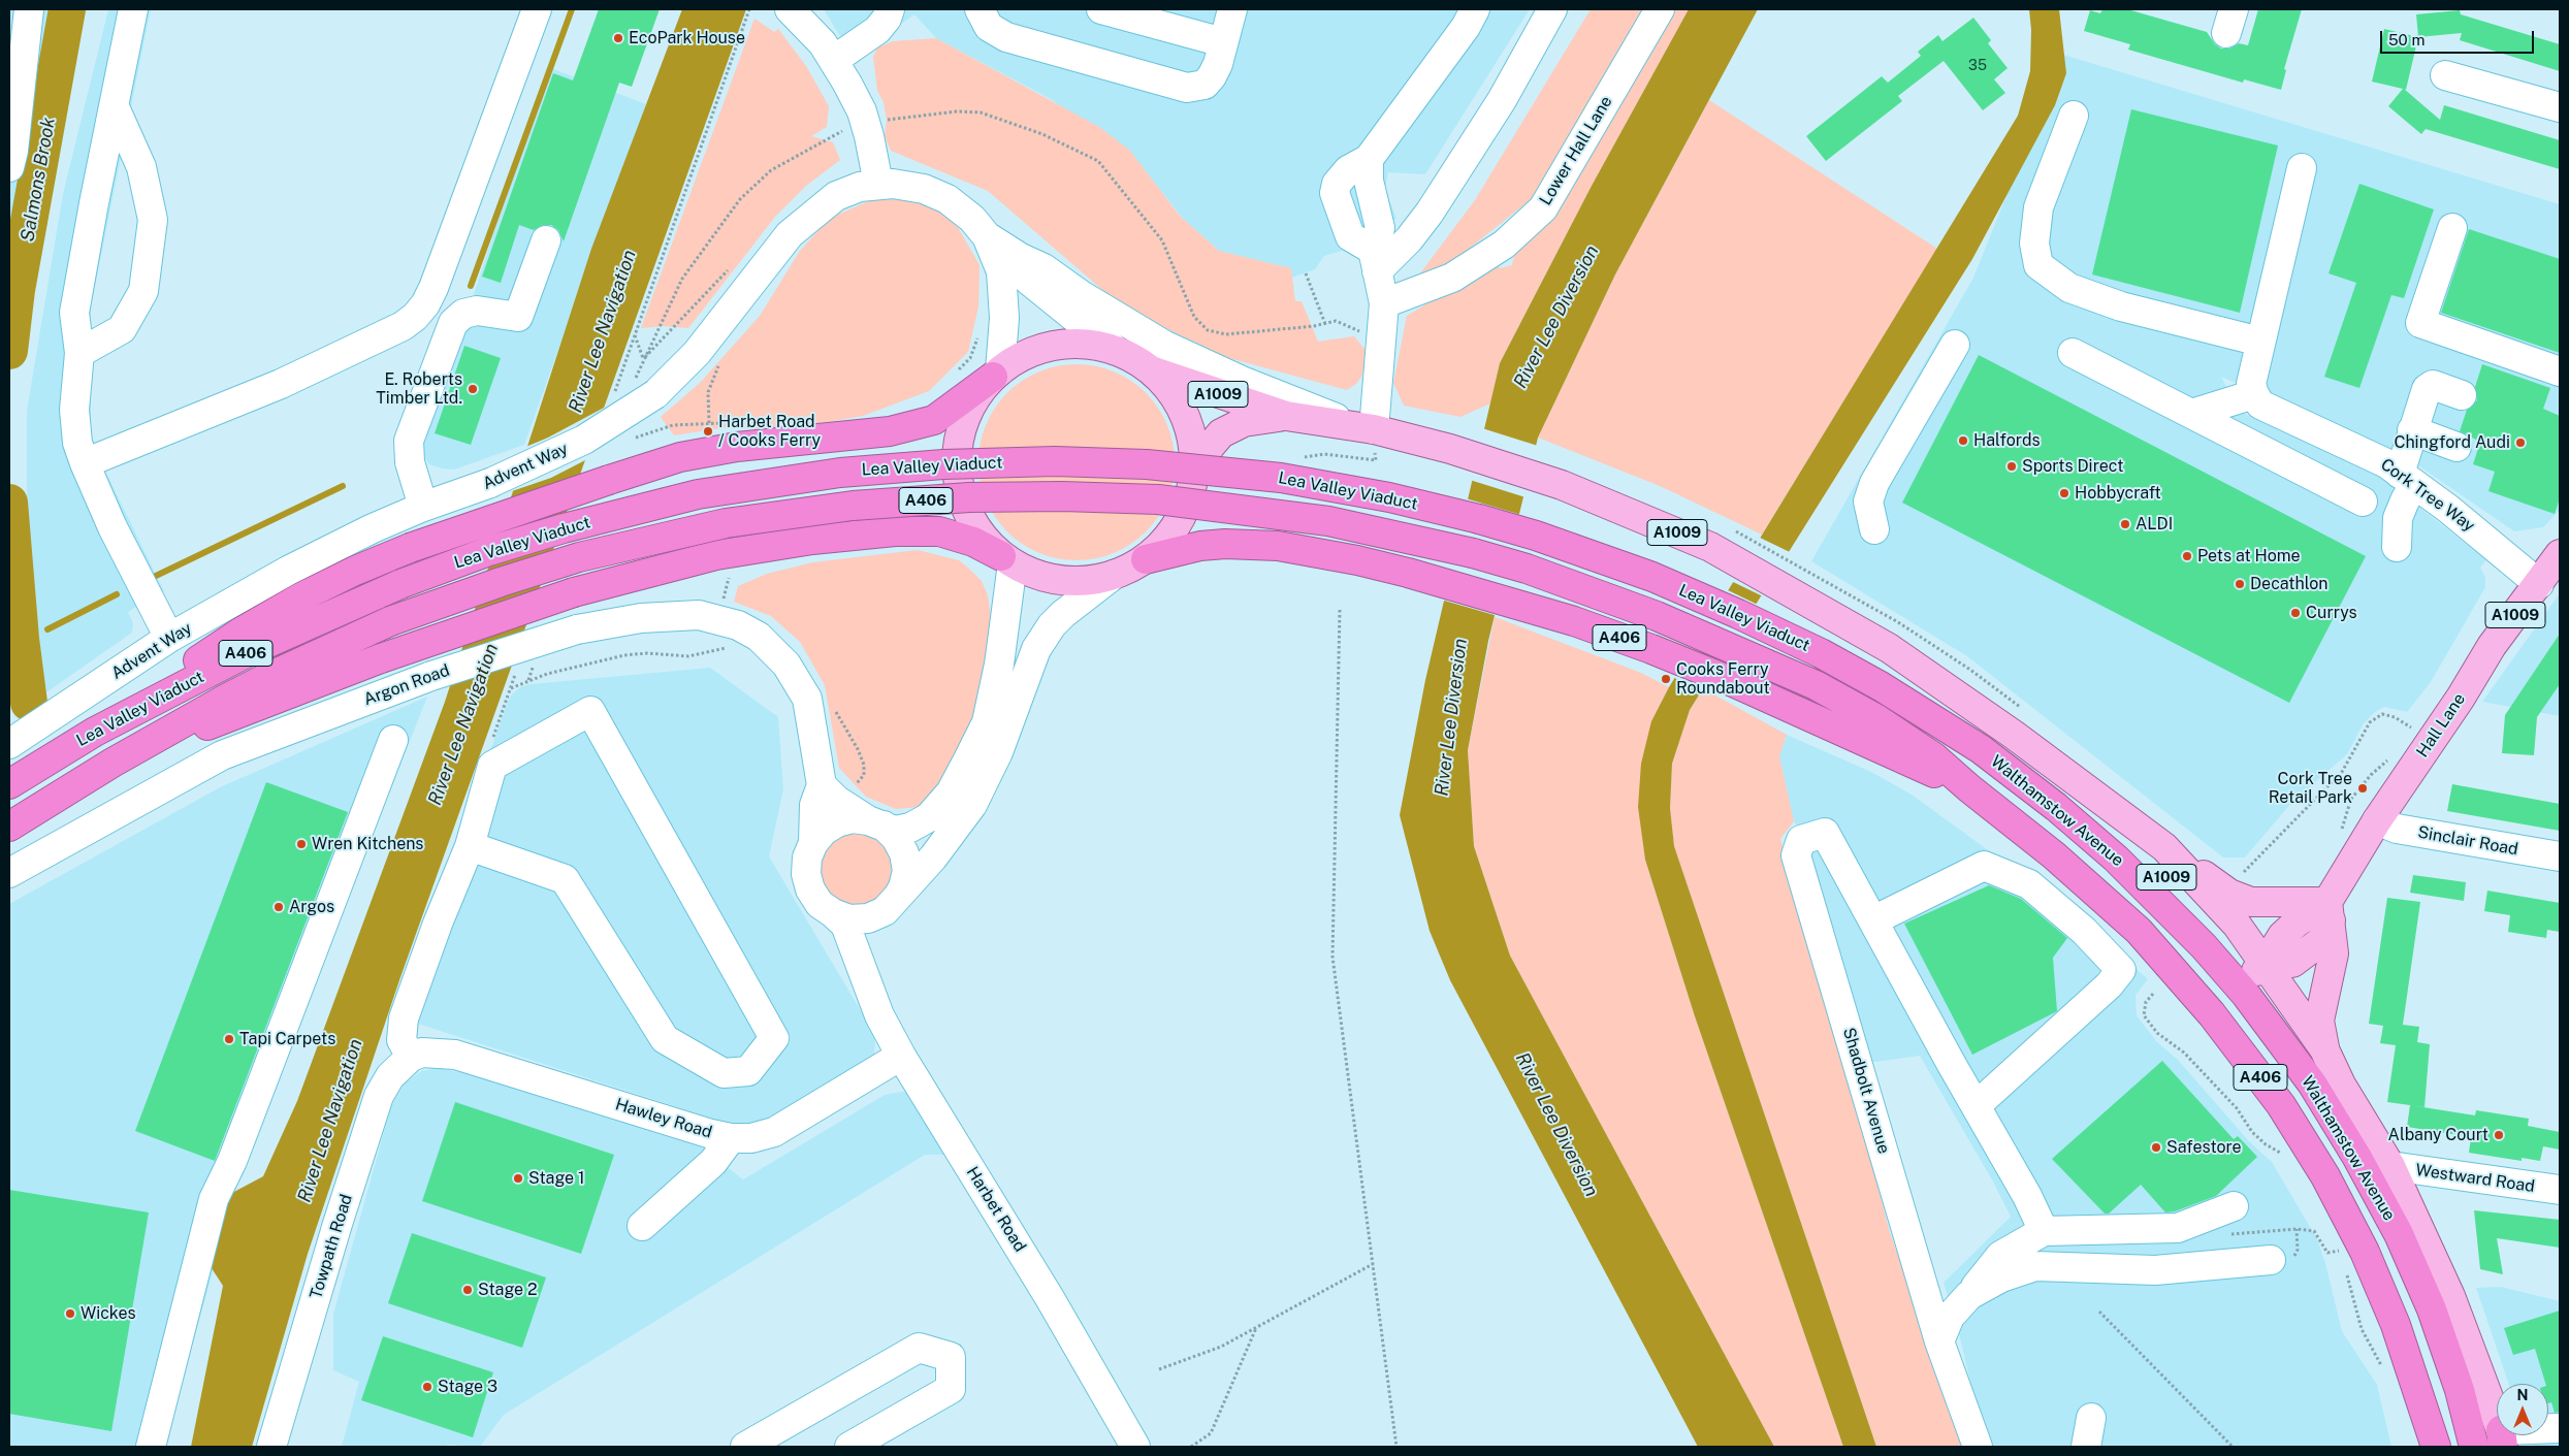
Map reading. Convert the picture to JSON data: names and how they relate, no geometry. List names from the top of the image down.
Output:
{
  "streets": {
    "highway": ["Lea Valley Viaduct", "A406", "Walthamstow Avenue"],
    "main road": ["A1009", "Hall Lane"],
    "street": [
      "Lower Hall Lane",
      "Advent Way",
      "Cork Tree Way",
      "Argon Road",
      "Sinclair Road",
      "Shadbolt Avenue",
      "Hawley Road",
      "Westward Road",
      "Harbet Road",
      "Towpath Road"
    ]
  },
  "crossings": [
    ["A1009", "Hall Lane"],
    ["Lea Valley Viaduct", "A406"],
    ["Lea Valley Viaduct", "Walthamstow Avenue"],
    ["Cork Tree Way", "Hall Lane"],
    ["A406", "Walthamstow Avenue"],
    ["Argon Road", "Harbet Road"],
    ["Hall Lane", "Sinclair Road"],
    ["Hawley Road", "Harbet Road"],
    ["Hawley Road", "Towpath Road"]
  ],
  "water": ["Salmons Brook", "River Lee Diversion", "River Lee Navigation"],
  "places": [
    "EcoPark House",
    "E. Roberts Timber Ltd.",
    "Harbet Road / Cooks Ferry",
    "Halfords",
    "Chingford Audi",
    "Sports Direct",
    "Hobbycraft",
    "ALDI",
    "Pets at Home",
    "Decathlon",
    "Currys",
    "Cooks Ferry Roundabout",
    "Cork Tree Retail Park",
    "Wren Kitchens",
    "Argos",
    "Tapi Carpets",
    "Albany Court",
    "Safestore",
    "Stage 1",
    "Stage 2",
    "Wickes",
    "Stage 3"
  ],
  "house_numbers": ["35"],
  "scale_bar": "50 m",
  "north": "top"
}
